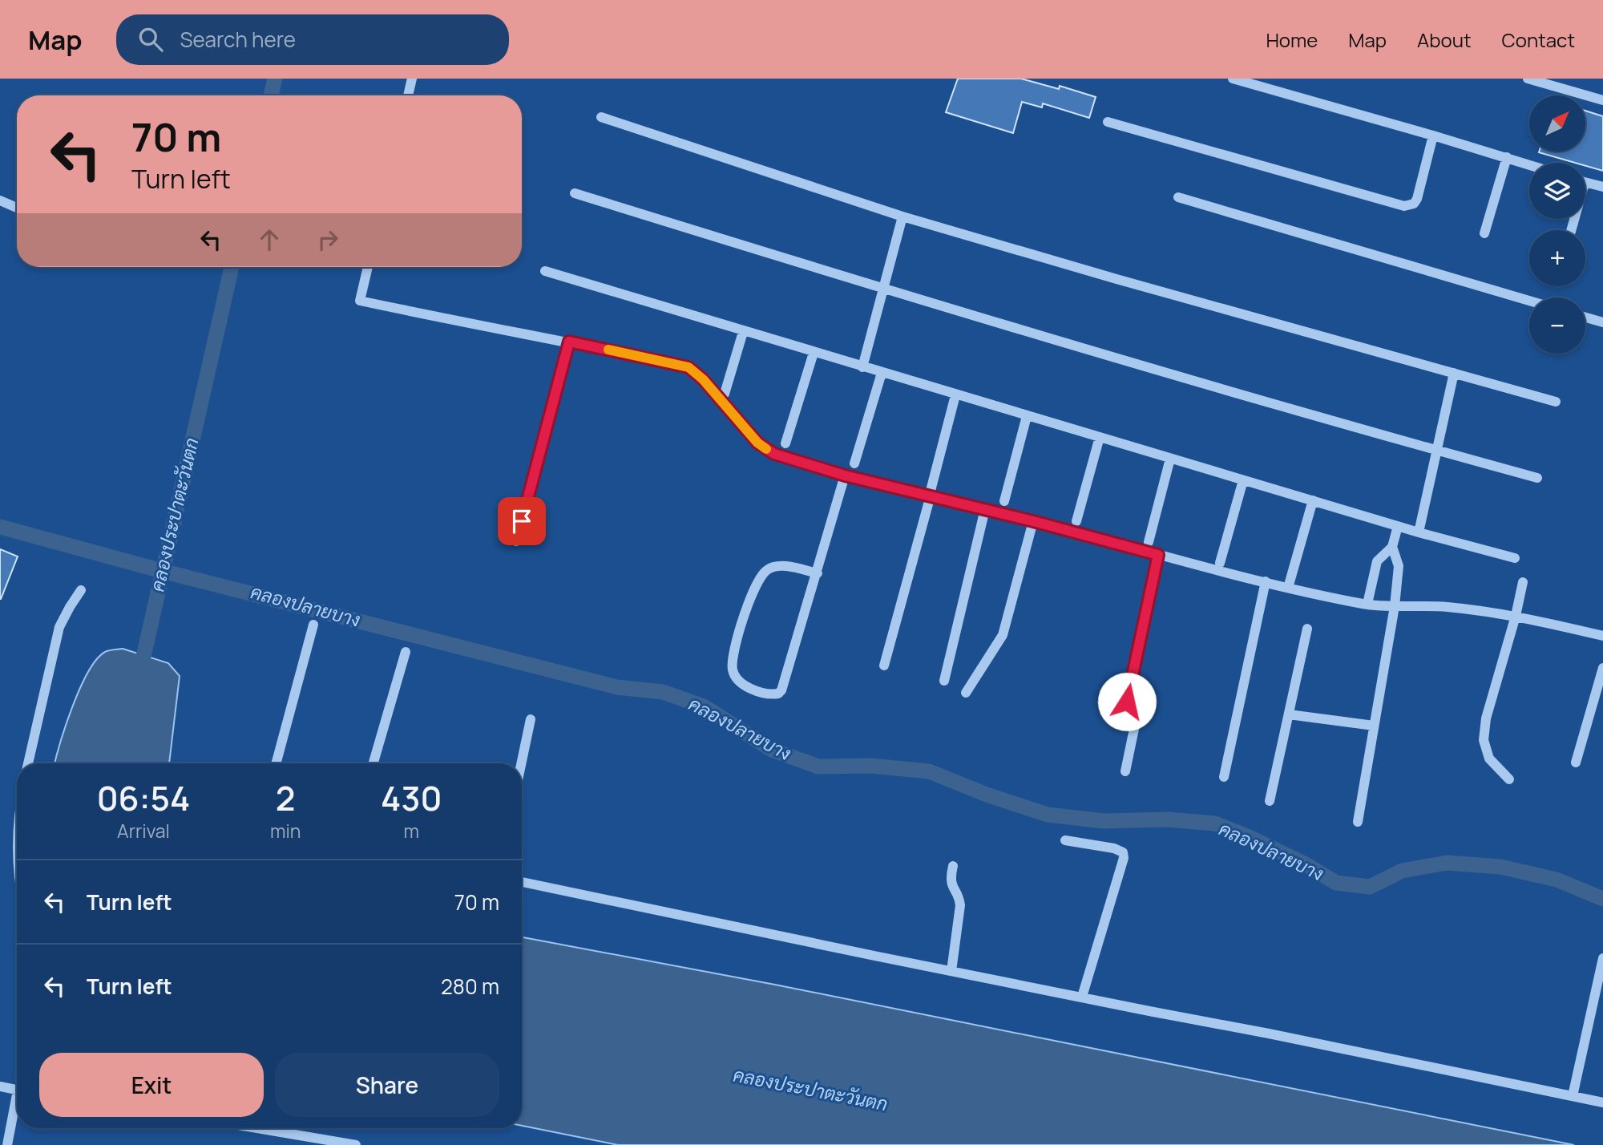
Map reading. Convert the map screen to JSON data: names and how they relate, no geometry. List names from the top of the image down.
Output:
{
  "water": ["คลองประปาตะวันตก", "คลองปลายบาง"],
  "north": "top right",
  "page": {
    "header": "Map",
    "search": "Search here",
    "nav": [
      "Home",
      "Map",
      "About",
      "Contact"
    ],
    "map_buttons": ["+", "−"],
    "turn": ["70 m", "Turn left"],
    "eta": [
      "06:54",
      "Arrival",
      "2",
      "min",
      "430",
      "m"
    ],
    "list": [
      {
        "name": "Turn left",
        "value": "70 m"
      },
      {
        "name": "Turn left",
        "value": "280 m"
      }
    ],
    "buttons": ["Exit", "Share"]
  }
}
